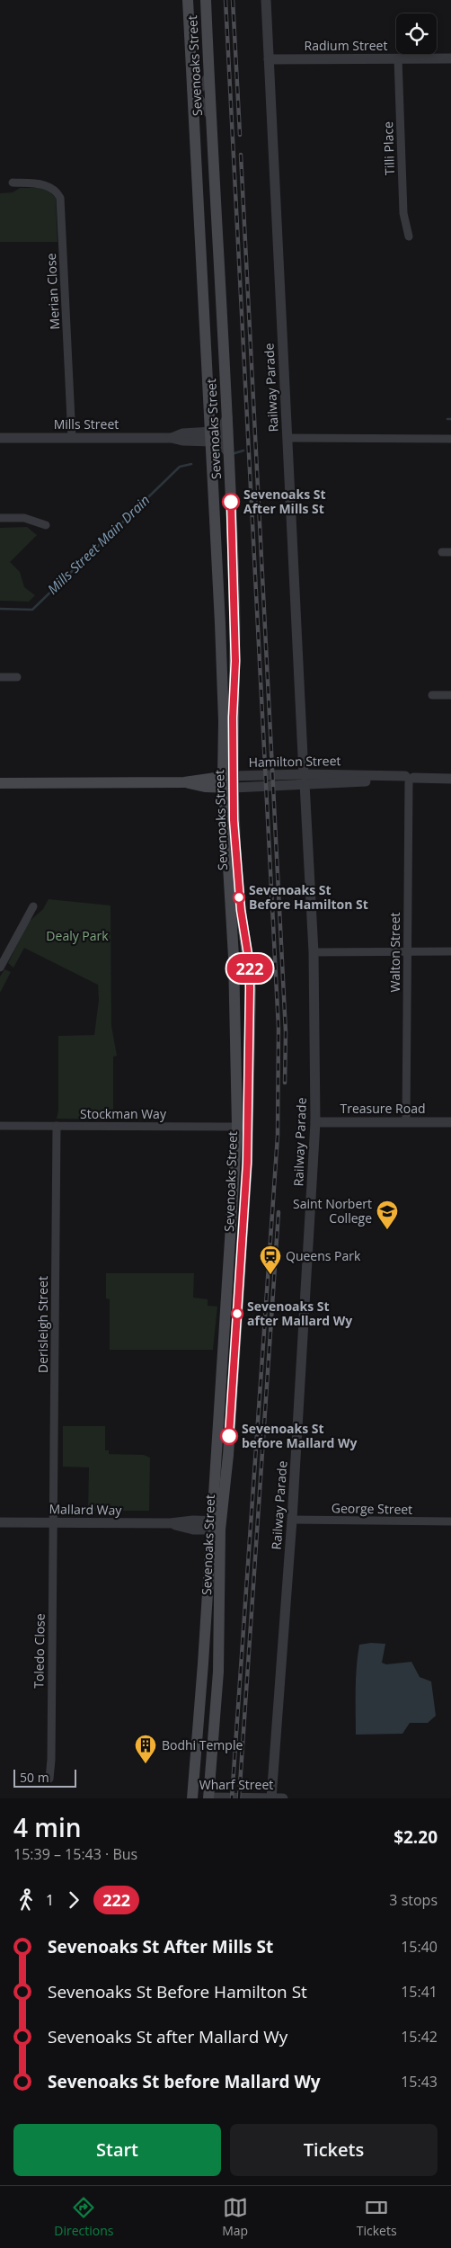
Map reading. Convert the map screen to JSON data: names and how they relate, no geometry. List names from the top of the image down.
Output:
{
  "streets": {
    "main road": ["Sevenoaks Street", "Hamilton Street", "Wharf Street"],
    "street": [
      "Radium Street",
      "Tilli Place",
      "Merian Close",
      "Railway Parade",
      "Mills Street",
      "Walton Street",
      "Treasure Road",
      "Stockman Way",
      "Derisleigh Street",
      "George Street",
      "Mallard Way",
      "Toledo Close"
    ]
  },
  "crossings": [
    ["Radium Street", "Tilli Place"],
    ["Radium Street", "Railway Parade"],
    ["Sevenoaks Street", "Mills Street"],
    ["Sevenoaks Street", "Hamilton Street"],
    ["Sevenoaks Street", "Stockman Way"],
    ["Sevenoaks Street", "Mallard Way"],
    ["Sevenoaks Street", "Wharf Street"],
    ["Merian Close", "Mills Street"],
    ["Railway Parade", "Hamilton Street"],
    ["Railway Parade", "Treasure Road"],
    ["Railway Parade", "George Street"],
    ["Railway Parade", "Wharf Street"],
    ["Hamilton Street", "Walton Street"],
    ["Walton Street", "Treasure Road"],
    ["Stockman Way", "Derisleigh Street"],
    ["Derisleigh Street", "Mallard Way"],
    ["Derisleigh Street", "Toledo Close"],
    ["Mallard Way", "Toledo Close"]
  ],
  "water": ["Mills Street Main Drain"],
  "parks": ["Dealy Park"],
  "places": {
    "other": [
      "Sevenoaks St After Mills St",
      "Sevenoaks St Before Hamilton St",
      "Sevenoaks St after Mallard Wy",
      "Sevenoaks St before Mallard Wy"
    ],
    "school or university": ["Saint Norbert College"],
    "station": ["Queens Park"],
    "building": ["Bodhi Temple"]
  },
  "lines": ["bus line 222"],
  "scale_bar": "50 m",
  "page": {
    "on_map": "222",
    "scale": "50 m",
    "heading": ["4 min", "15:39 – 15:43 · Bus", "$2.20"],
    "legs": ["1", "222", "3 stops"],
    "list": [
      {
        "name": "Sevenoaks St After Mills St",
        "value": "15:40"
      },
      {
        "name": "Sevenoaks St Before Hamilton St",
        "value": "15:41"
      },
      {
        "name": "Sevenoaks St after Mallard Wy",
        "value": "15:42"
      },
      {
        "name": "Sevenoaks St before Mallard Wy",
        "value": "15:43"
      }
    ],
    "buttons": ["Start", "Tickets"],
    "tabs": ["Directions", "Map", "Tickets"]
  }
}
